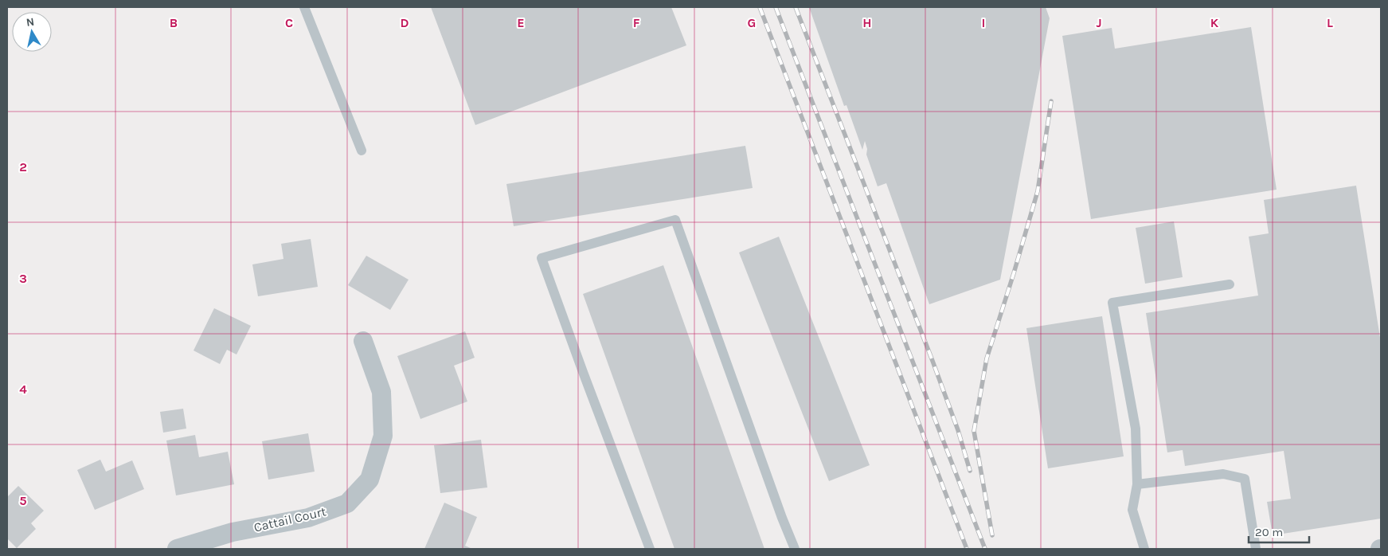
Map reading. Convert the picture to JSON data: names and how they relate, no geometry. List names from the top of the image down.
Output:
{
  "streets": {
    "street": ["Cattail Court"]
  },
  "scale_bar": "20 m",
  "north": "top",
  "grid": {
    "columns": [
      "B",
      "C",
      "D",
      "E",
      "F",
      "G",
      "H",
      "I",
      "J",
      "K",
      "L"
    ],
    "rows": [
      "2",
      "3",
      "4",
      "5"
    ]
  }
}
